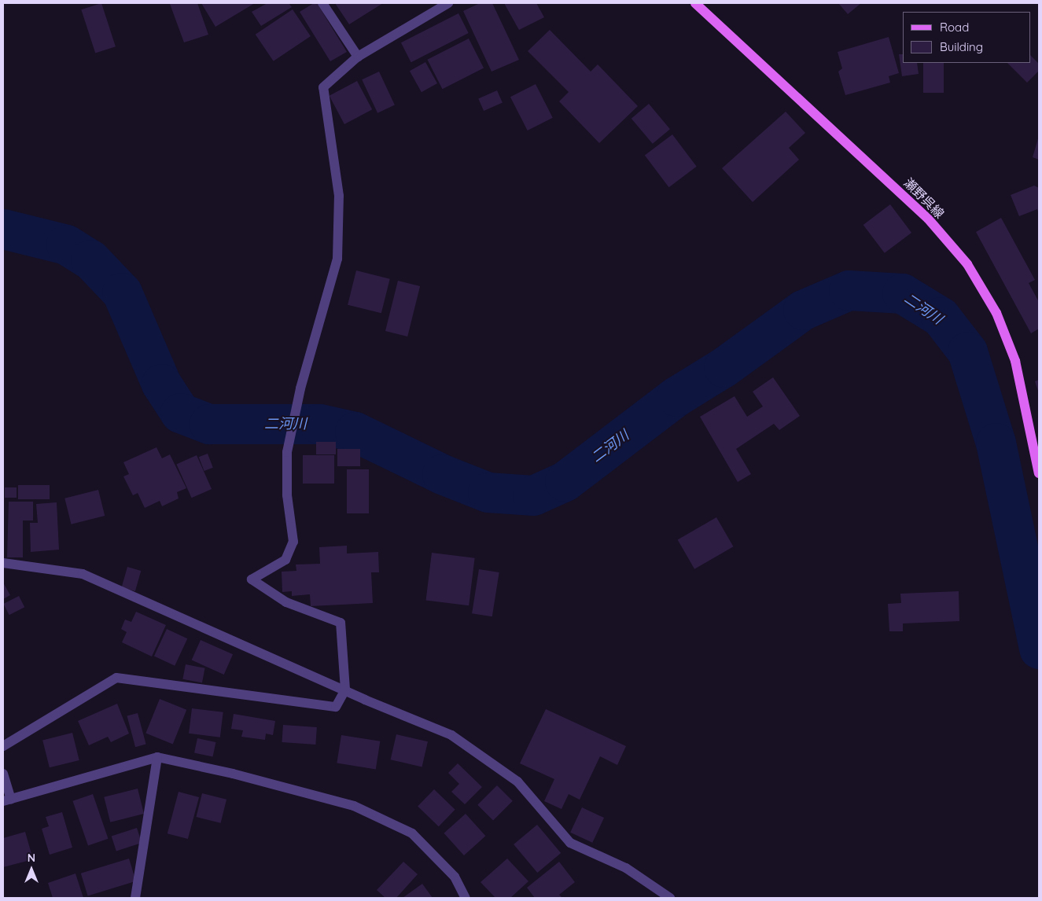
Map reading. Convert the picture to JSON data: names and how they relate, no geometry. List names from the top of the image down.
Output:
{
  "streets": {
    "main road": ["瀬野呉線"]
  },
  "water": ["二河川"],
  "legend": ["Road", "Building"],
  "north": "top"
}
